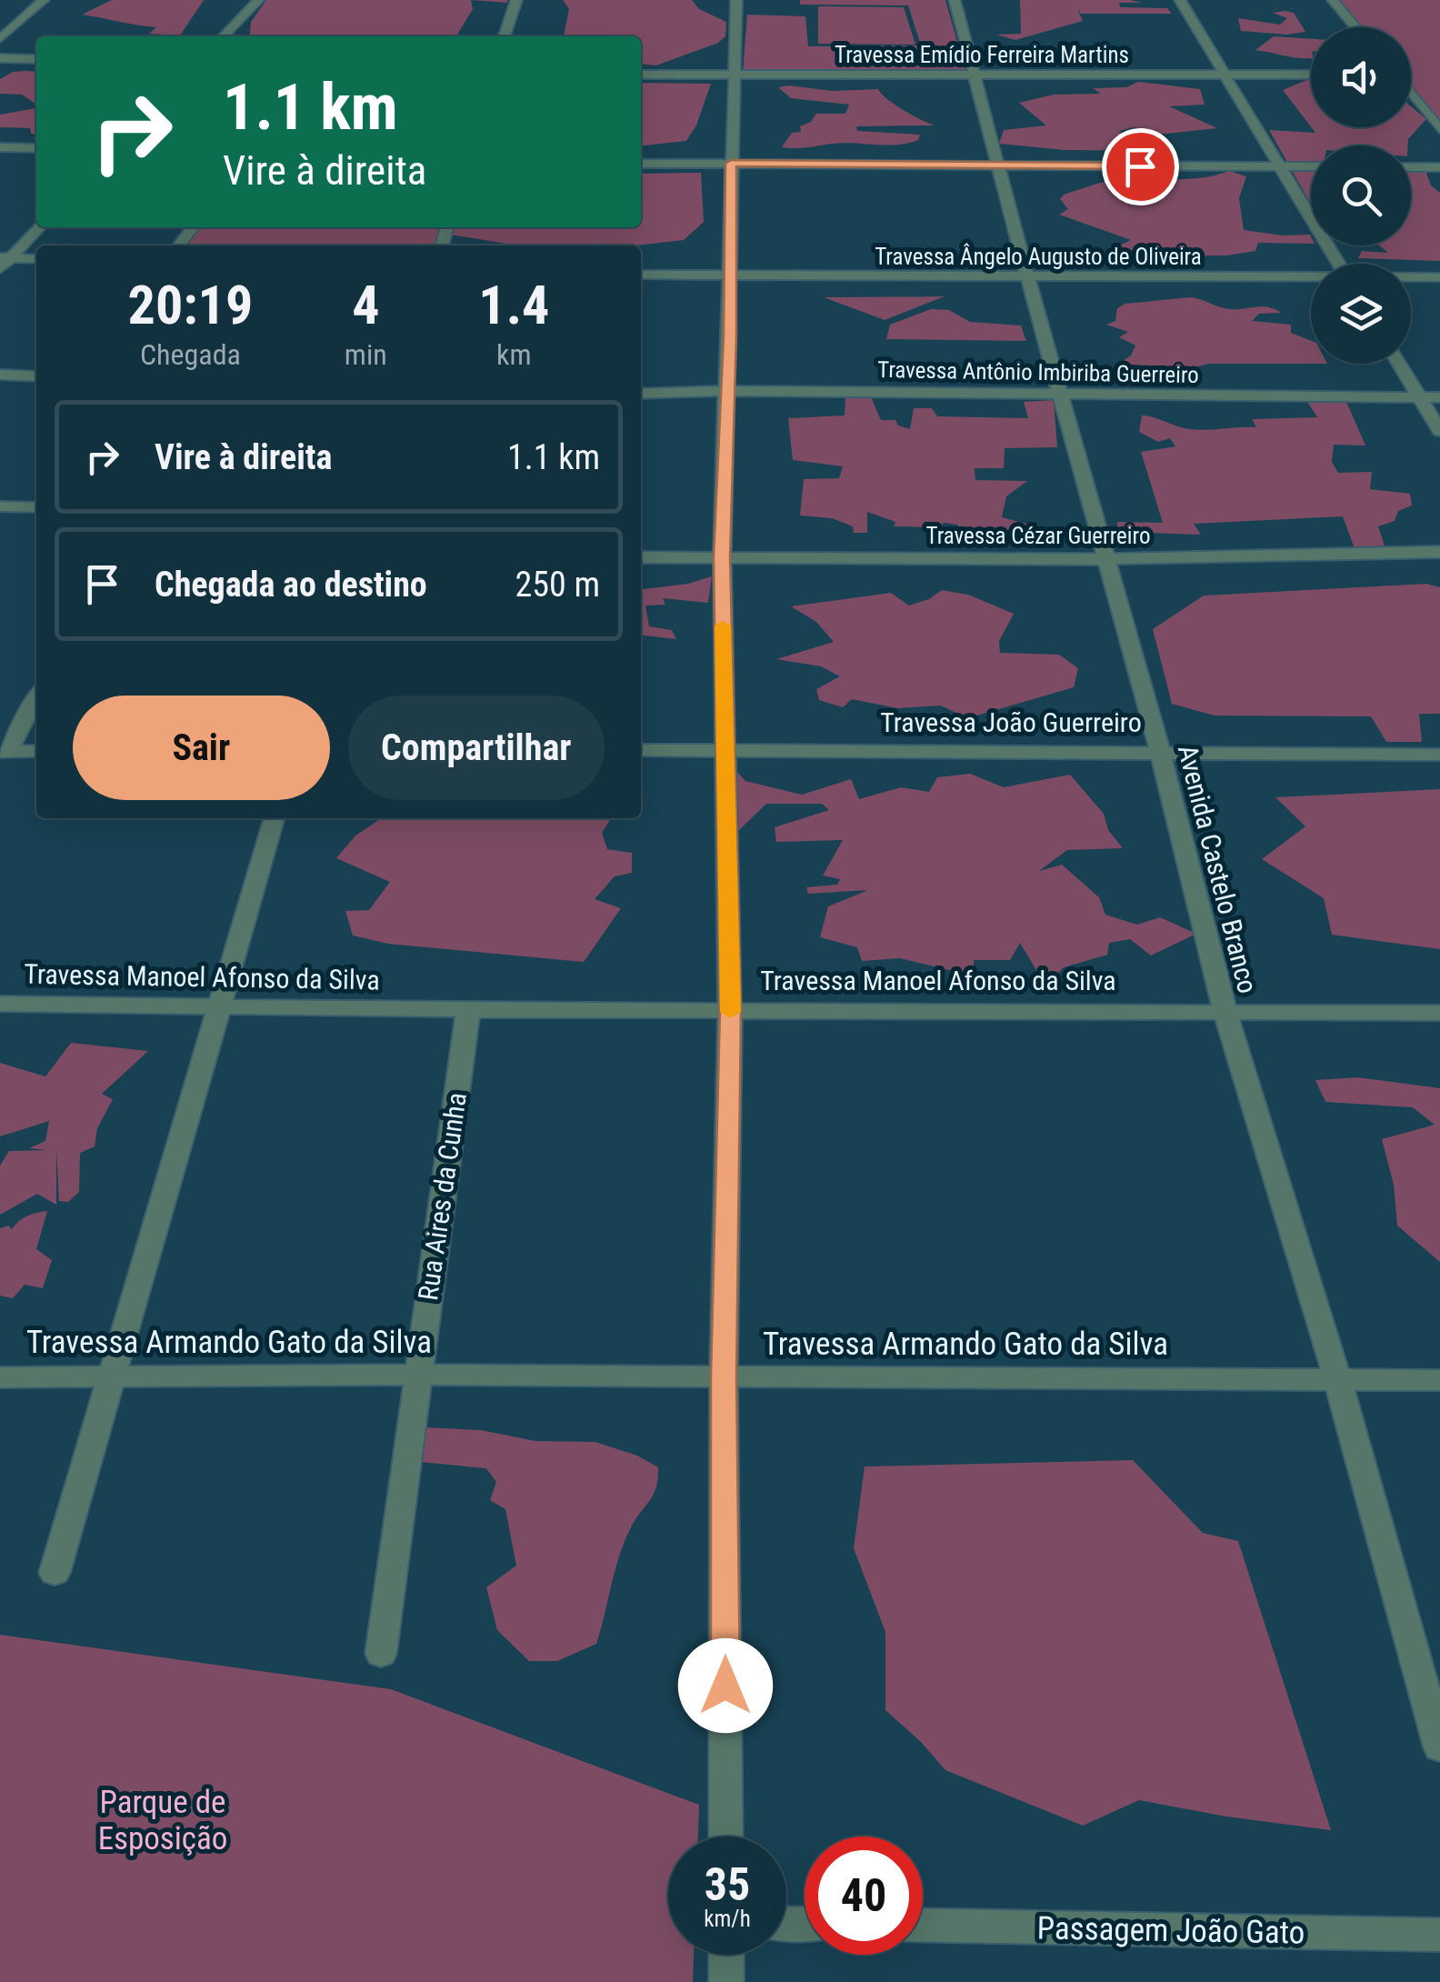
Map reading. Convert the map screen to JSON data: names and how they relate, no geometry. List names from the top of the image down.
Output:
{
  "streets": {
    "street": [
      "Travessa Emídio Ferreira Martins",
      "Travessa Ângelo Augusto de Oliveira",
      "Travessa Antônio Imbiriba Guerreiro",
      "Travessa Cézar Guerreiro",
      "Travessa João Guerreiro",
      "Avenida Castelo Branco",
      "Travessa Manoel Afonso da Silva",
      "Rua Aires da Cunha",
      "Travessa Armando Gato da Silva",
      "Passagem João Gato"
    ]
  },
  "crossings": [
    ["Travessa Emídio Ferreira Martins", "Avenida Castelo Branco"],
    ["Travessa Ângelo Augusto de Oliveira", "Avenida Castelo Branco"],
    ["Travessa Antônio Imbiriba Guerreiro", "Avenida Castelo Branco"],
    ["Travessa Cézar Guerreiro", "Avenida Castelo Branco"],
    ["Travessa João Guerreiro", "Avenida Castelo Branco"],
    ["Avenida Castelo Branco", "Travessa Manoel Afonso da Silva"],
    ["Avenida Castelo Branco", "Travessa Armando Gato da Silva"],
    ["Travessa Manoel Afonso da Silva", "Rua Aires da Cunha"],
    ["Rua Aires da Cunha", "Travessa Armando Gato da Silva"]
  ],
  "parks": ["Parque de Esposição"],
  "page": {
    "turn": ["1.1 km", "Vire à direita"],
    "eta": [
      "20:19",
      "Chegada",
      "4",
      "min",
      "1.4",
      "km"
    ],
    "list": [
      {
        "name": "Vire à direita",
        "value": "1.1 km"
      },
      {
        "name": "Chegada ao destino",
        "value": "250 m"
      }
    ],
    "buttons": ["Sair", "Compartilhar"],
    "speed": "35 km/h",
    "limit": "40"
  }
}
